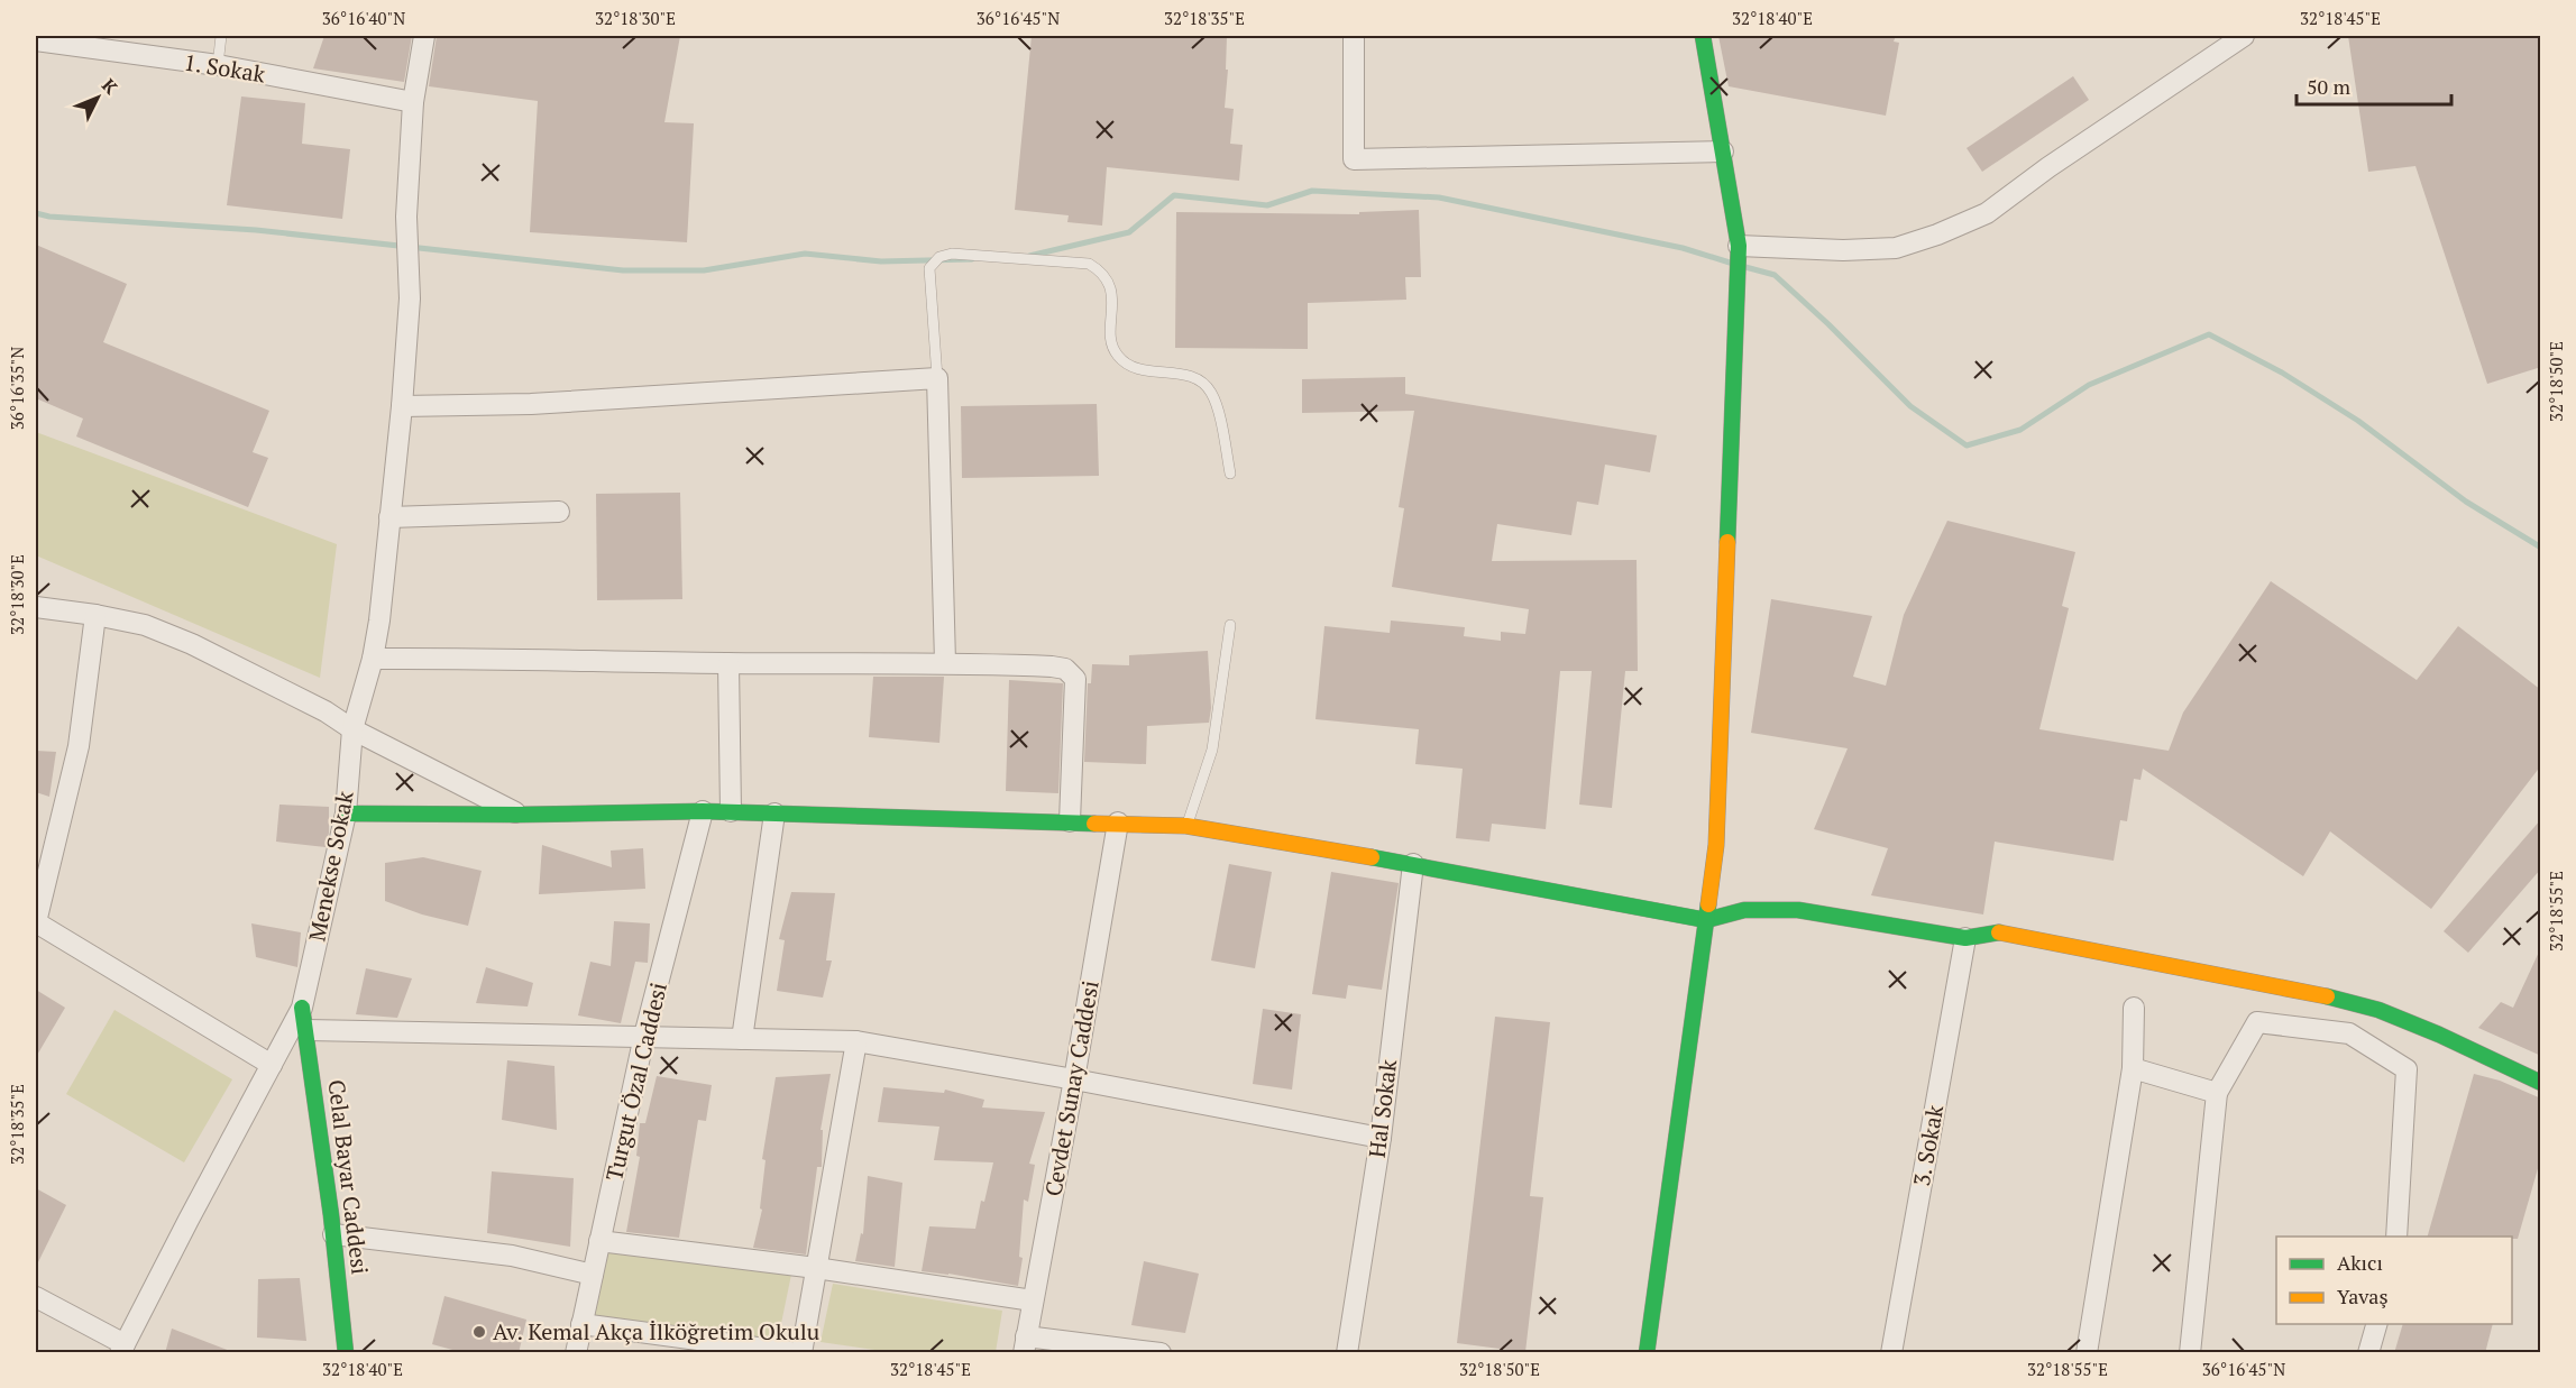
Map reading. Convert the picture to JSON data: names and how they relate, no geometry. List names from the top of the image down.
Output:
{
  "streets": {
    "street": [
      "1. Sokak",
      "Menekse Sokak",
      "Turgut Özal Caddesi",
      "Cevdet Sunay Caddesi",
      "Hal Sokak",
      "3. Sokak",
      "Celal Bayar Caddesi"
    ]
  },
  "crossings": [
    ["1. Sokak", "Menekse Sokak"],
    ["Menekse Sokak", "Celal Bayar Caddesi"]
  ],
  "places": ["Av. Kemal Akça İlköğretim Okulu"],
  "legend": ["Akıcı", "Yavaş"],
  "scale_bar": "50 m",
  "north": "top right",
  "coordinates": [
    "36°16'40\"N",
    "32°18'30\"E",
    "36°16'45\"N",
    "32°18'35\"E",
    "32°18'40\"E",
    "32°18'45\"E",
    "32°18'50\"E",
    "36°16'35\"N",
    "32°18'55\"E"
  ]
}
